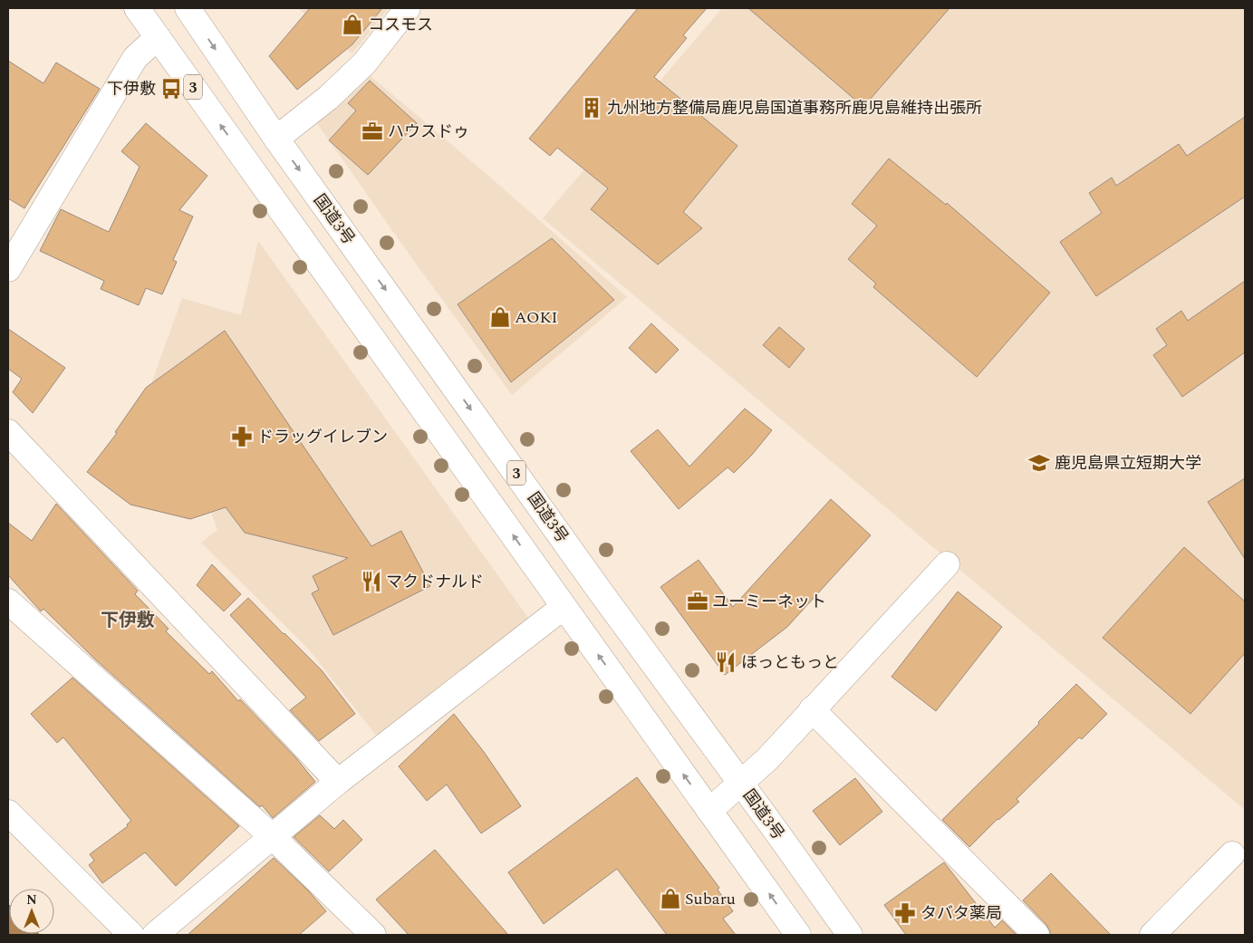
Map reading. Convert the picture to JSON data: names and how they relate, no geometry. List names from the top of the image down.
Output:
{
  "streets": {
    "main road": ["3", "国道3号"]
  },
  "districts": ["下伊敷"],
  "places": {
    "shop": ["コスモス", "AOKI", "Subaru"],
    "bus stop": ["下伊敷"],
    "building": ["九州地方整備局鹿児島国道事務所鹿児島維持出張所"],
    "office": ["ハウスドゥ", "ユーミーネット"],
    "pharmacy": ["ドラッグイレブン", "タバタ薬局"],
    "school or university": ["鹿児島県立短期大学"],
    "restaurant": ["マクドナルド", "ほっともっと"]
  },
  "north": "top"
}
